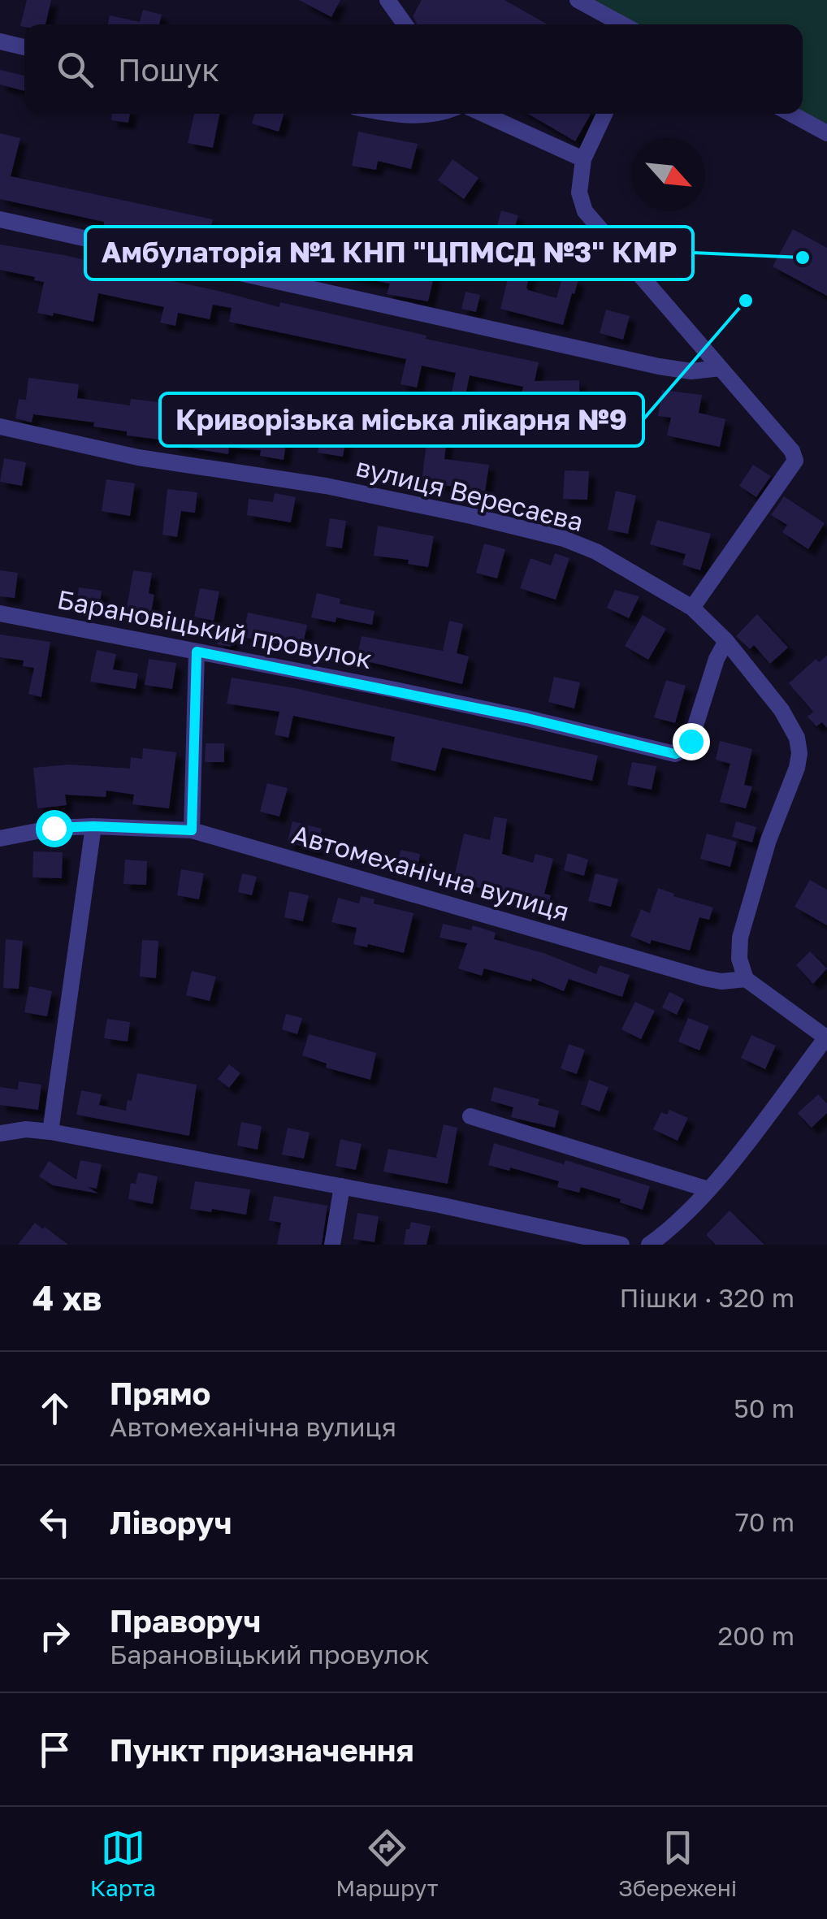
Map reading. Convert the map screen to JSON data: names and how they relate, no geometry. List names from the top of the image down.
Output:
{
  "streets": {
    "street": ["вулиця Вересаєва", "Барановіцький провулок", "Автомеханічна вулиця"]
  },
  "crossings": [
    ["вулиця Вересаєва", "Барановіцький провулок"],
    ["вулиця Вересаєва", "Автомеханічна вулиця"]
  ],
  "places": ["Амбулаторія №1 КНП \"ЦПМСД №3\" КМР", "Криворізька міська лікарня №9"],
  "north": "bottom right",
  "page": {
    "search": "Пошук",
    "heading": ["4 хв", "Пішки · 320 m"],
    "list": [
      ["Прямо", "Автомеханічна вулиця", "50 m"],
      ["Ліворуч", "70 m"],
      ["Праворуч", "Барановіцький провулок", "200 m"],
      "Пункт призначення"
    ],
    "nav": ["Карта", "Маршрут", "Збережені"]
  }
}
